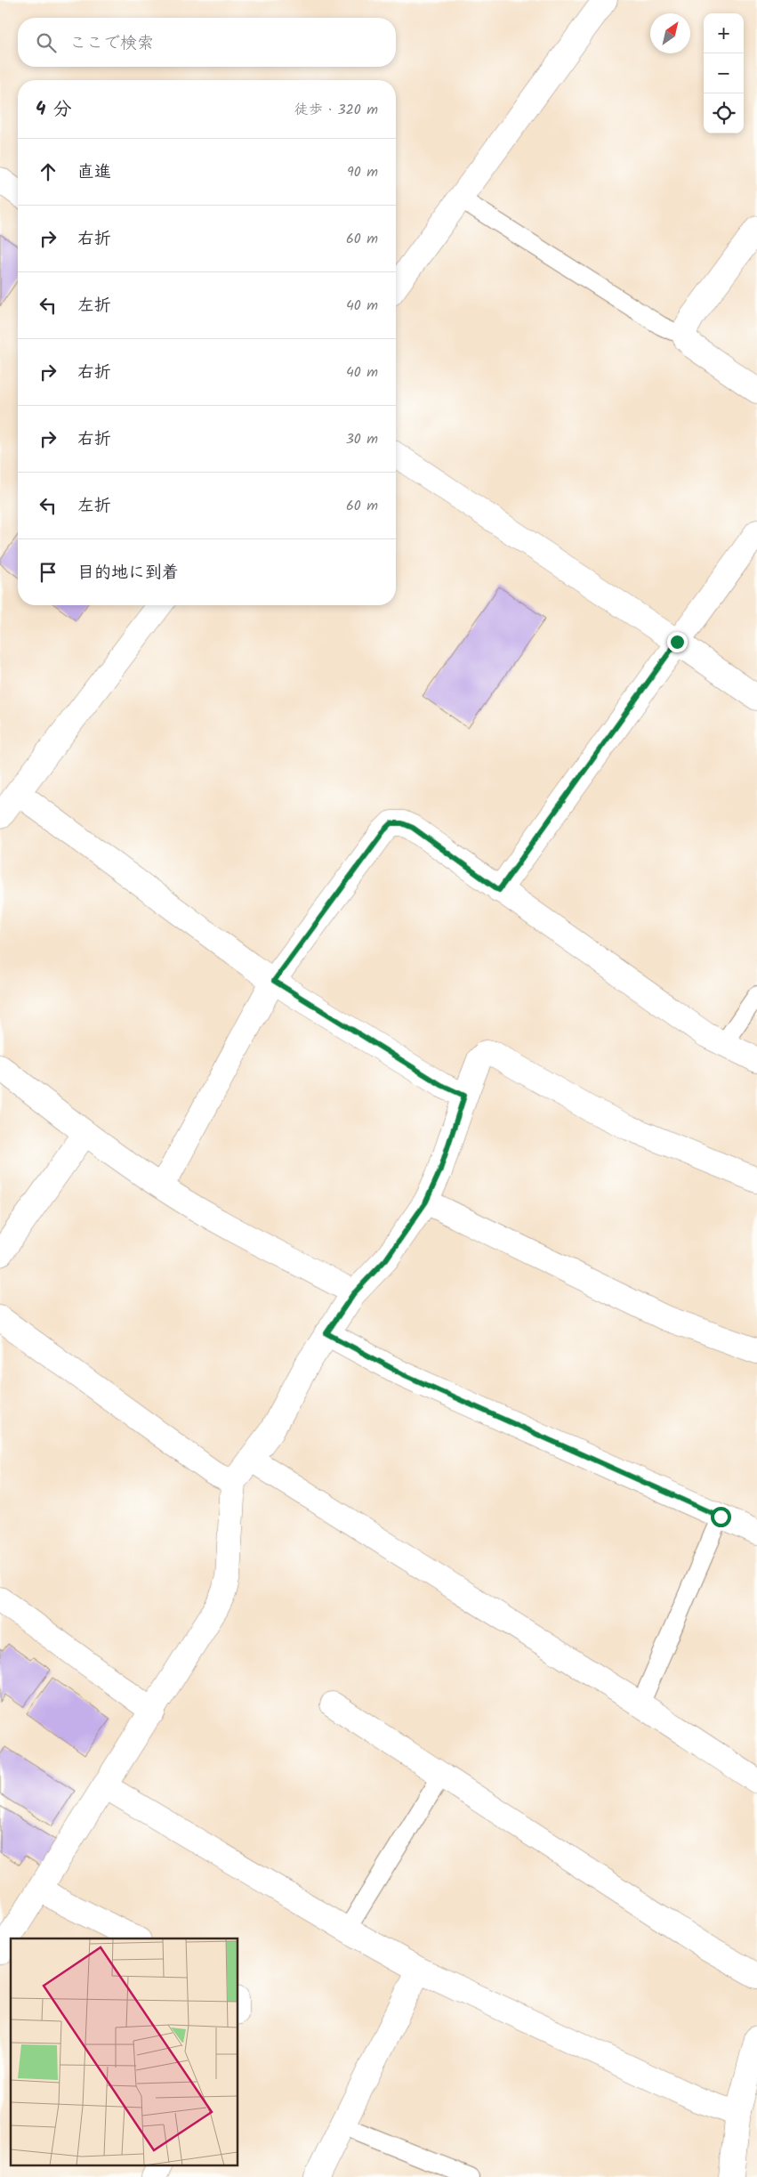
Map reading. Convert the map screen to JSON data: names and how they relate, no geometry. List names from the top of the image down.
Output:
{
  "north": "top right",
  "page": {
    "map_buttons": ["+", "−"],
    "search": "ここで検索",
    "heading": ["4 分", "徒歩 · 320 m"],
    "list": [
      ["直進", "90 m"],
      ["右折", "60 m"],
      ["左折", "40 m"],
      ["右折", "40 m"],
      ["右折", "30 m"],
      ["左折", "60 m"],
      "目的地に到着"
    ]
  }
}
